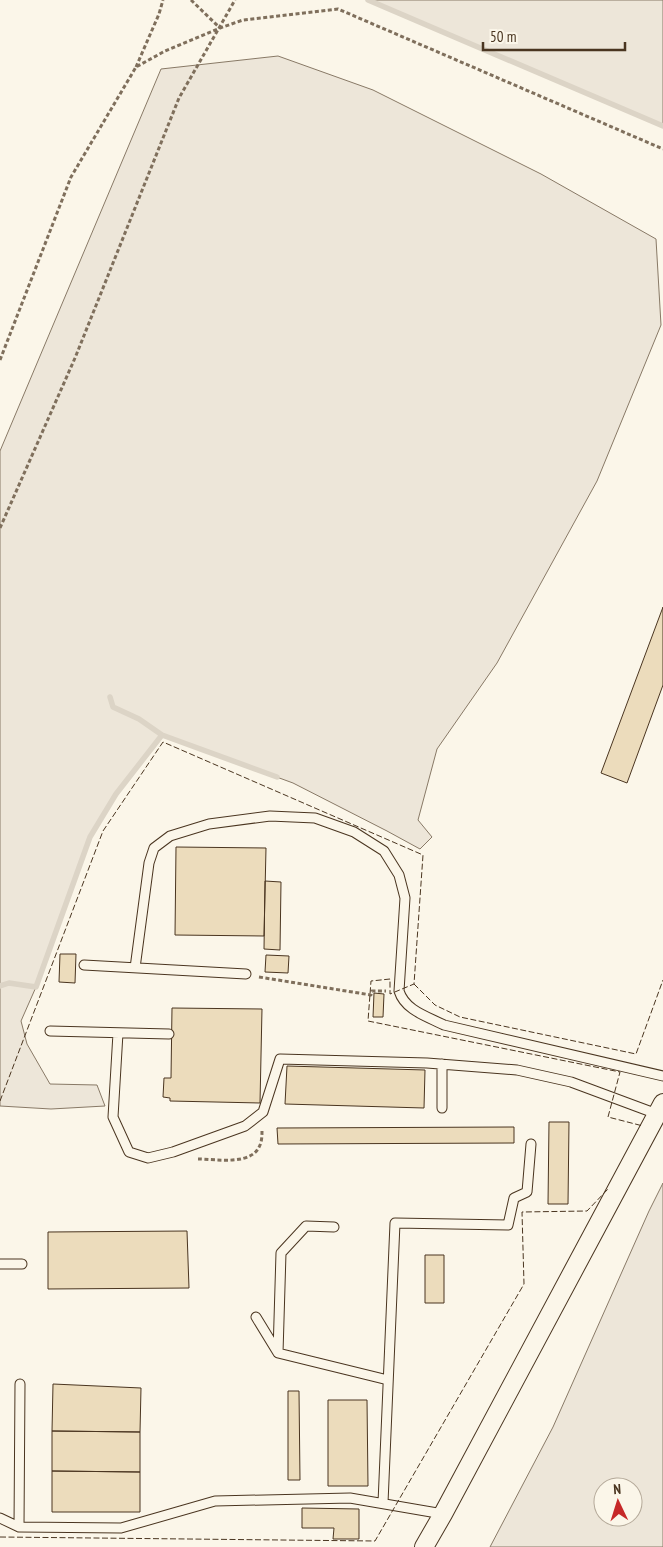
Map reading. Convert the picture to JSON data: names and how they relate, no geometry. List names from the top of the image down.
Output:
{
  "scale_bar": "50 m",
  "north": "top"
}
